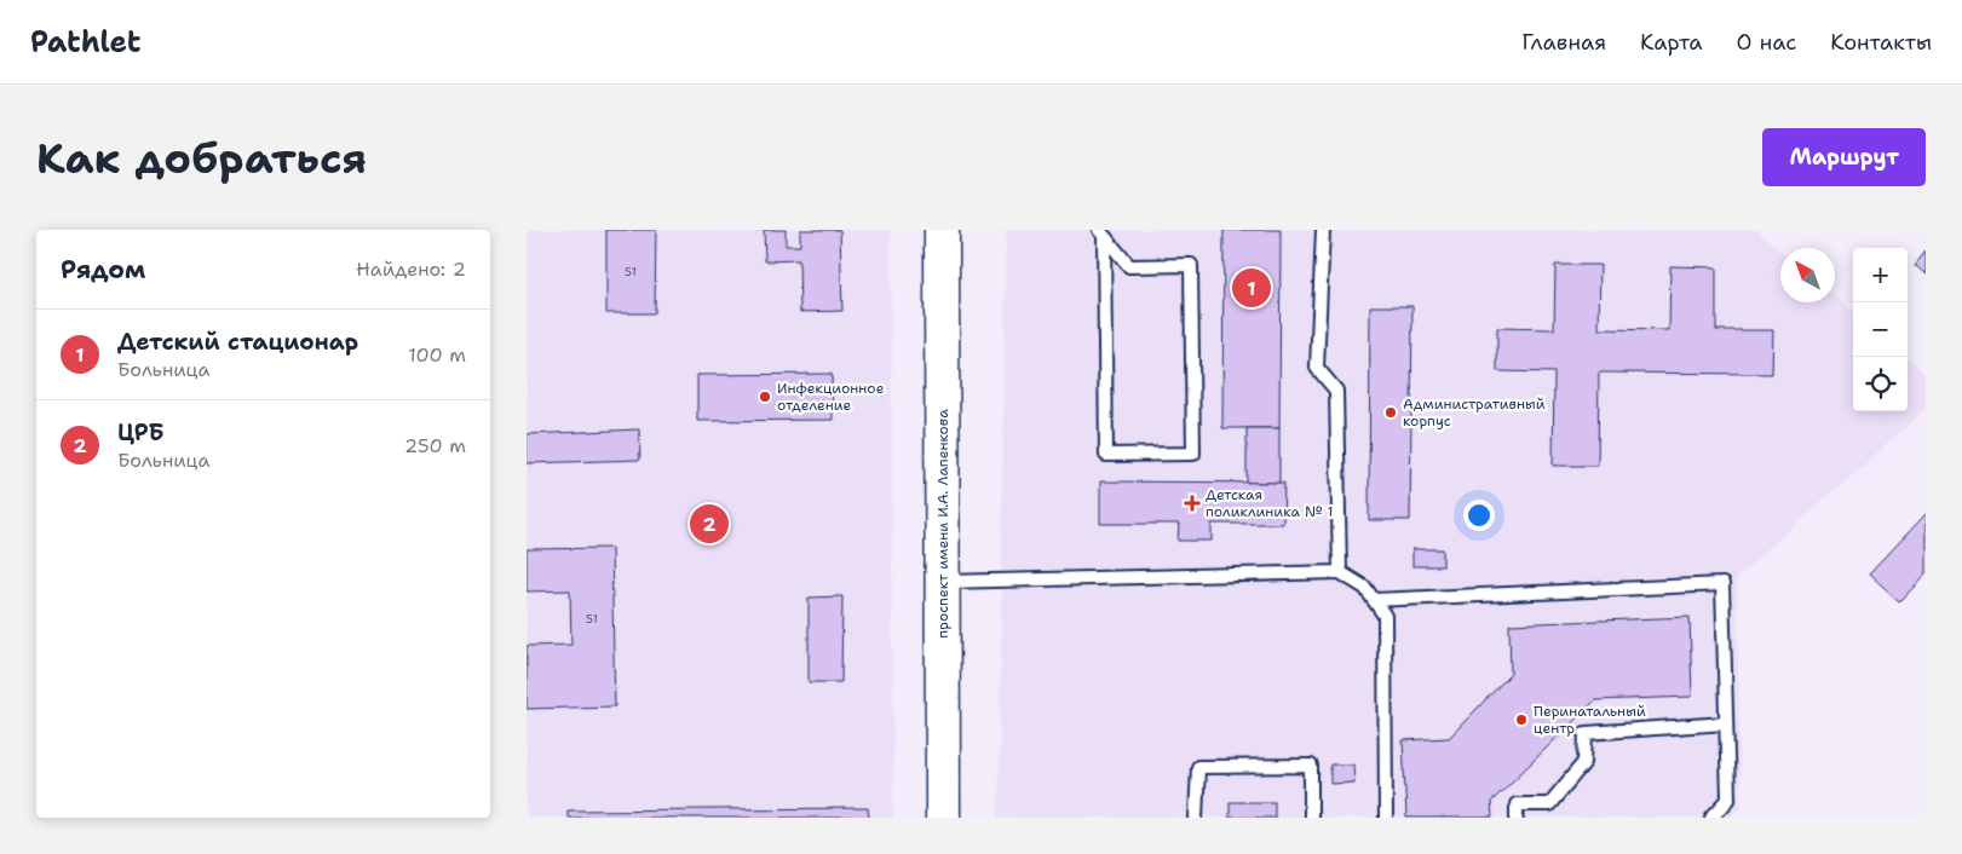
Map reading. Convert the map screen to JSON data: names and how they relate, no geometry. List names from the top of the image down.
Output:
{
  "streets": {
    "main road": ["проспект имени И.А. Лапенкова"]
  },
  "places": {
    "other": ["Инфекционное отделение", "Административный корпус", "Перинатальный центр"],
    "health": ["Детская поликлиника № 1"]
  },
  "house_numbers": ["51", "51"],
  "north": "top left",
  "page": {
    "header": "Pathlet",
    "nav": [
      "Главная",
      "Карта",
      "О нас",
      "Контакты"
    ],
    "buttons": "Маршрут",
    "title": "Как добраться",
    "heading": ["Рядом", "Найдено: 2"],
    "map_buttons": ["+", "−"],
    "pins": ["1", "2"],
    "list": [
      {
        "mark": "1",
        "name": "Детский стационар",
        "note": "Больница",
        "value": "100 m"
      },
      {
        "mark": "2",
        "name": "ЦРБ",
        "note": "Больница",
        "value": "250 m"
      }
    ]
  }
}
